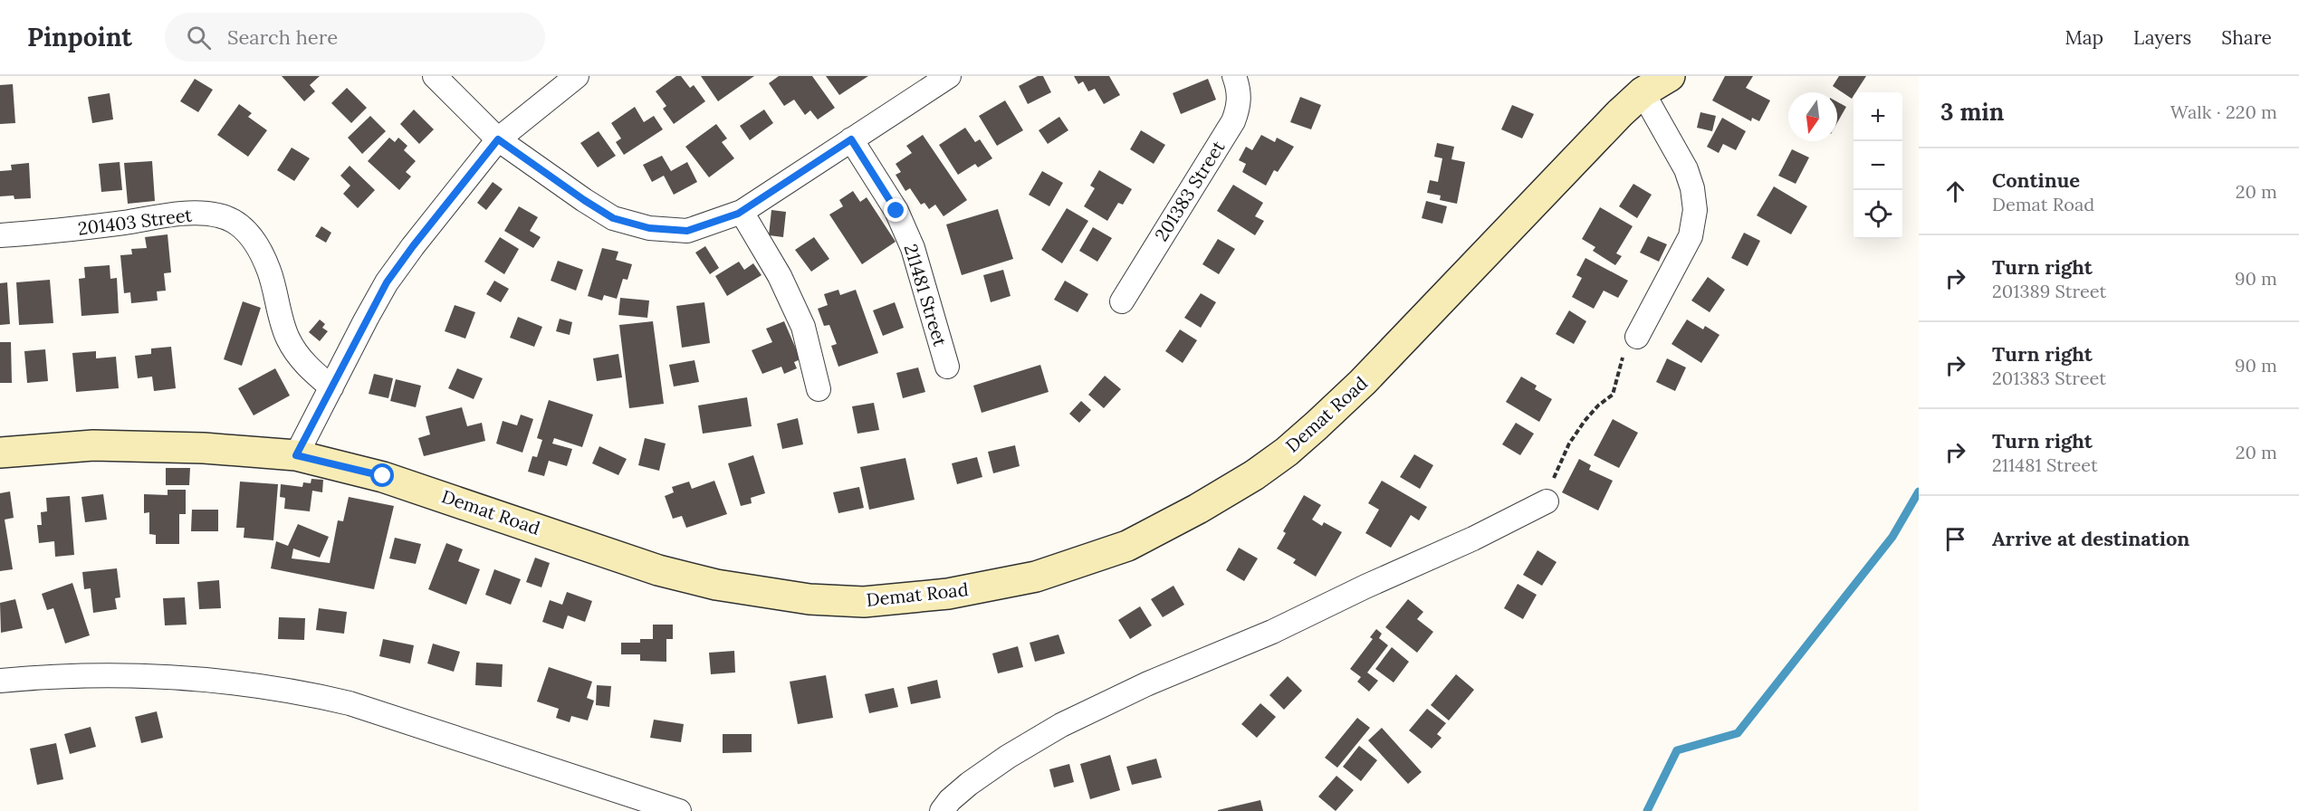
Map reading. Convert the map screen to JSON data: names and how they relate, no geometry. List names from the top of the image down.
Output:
{
  "streets": {
    "street": [
      "201383 Street",
      "201403 Street",
      "211481 Street",
      "Demat Road"
    ]
  },
  "north": "bottom",
  "page": {
    "header": "Pinpoint",
    "search": "Search here",
    "nav": ["Map", "Layers", "Share"],
    "heading": ["3 min", "Walk · 220 m"],
    "map_buttons": ["+", "−"],
    "list": [
      ["Continue", "Demat Road", "20 m"],
      ["Turn right", "201389 Street", "90 m"],
      ["Turn right", "201383 Street", "90 m"],
      ["Turn right", "211481 Street", "20 m"],
      "Arrive at destination"
    ]
  }
}
